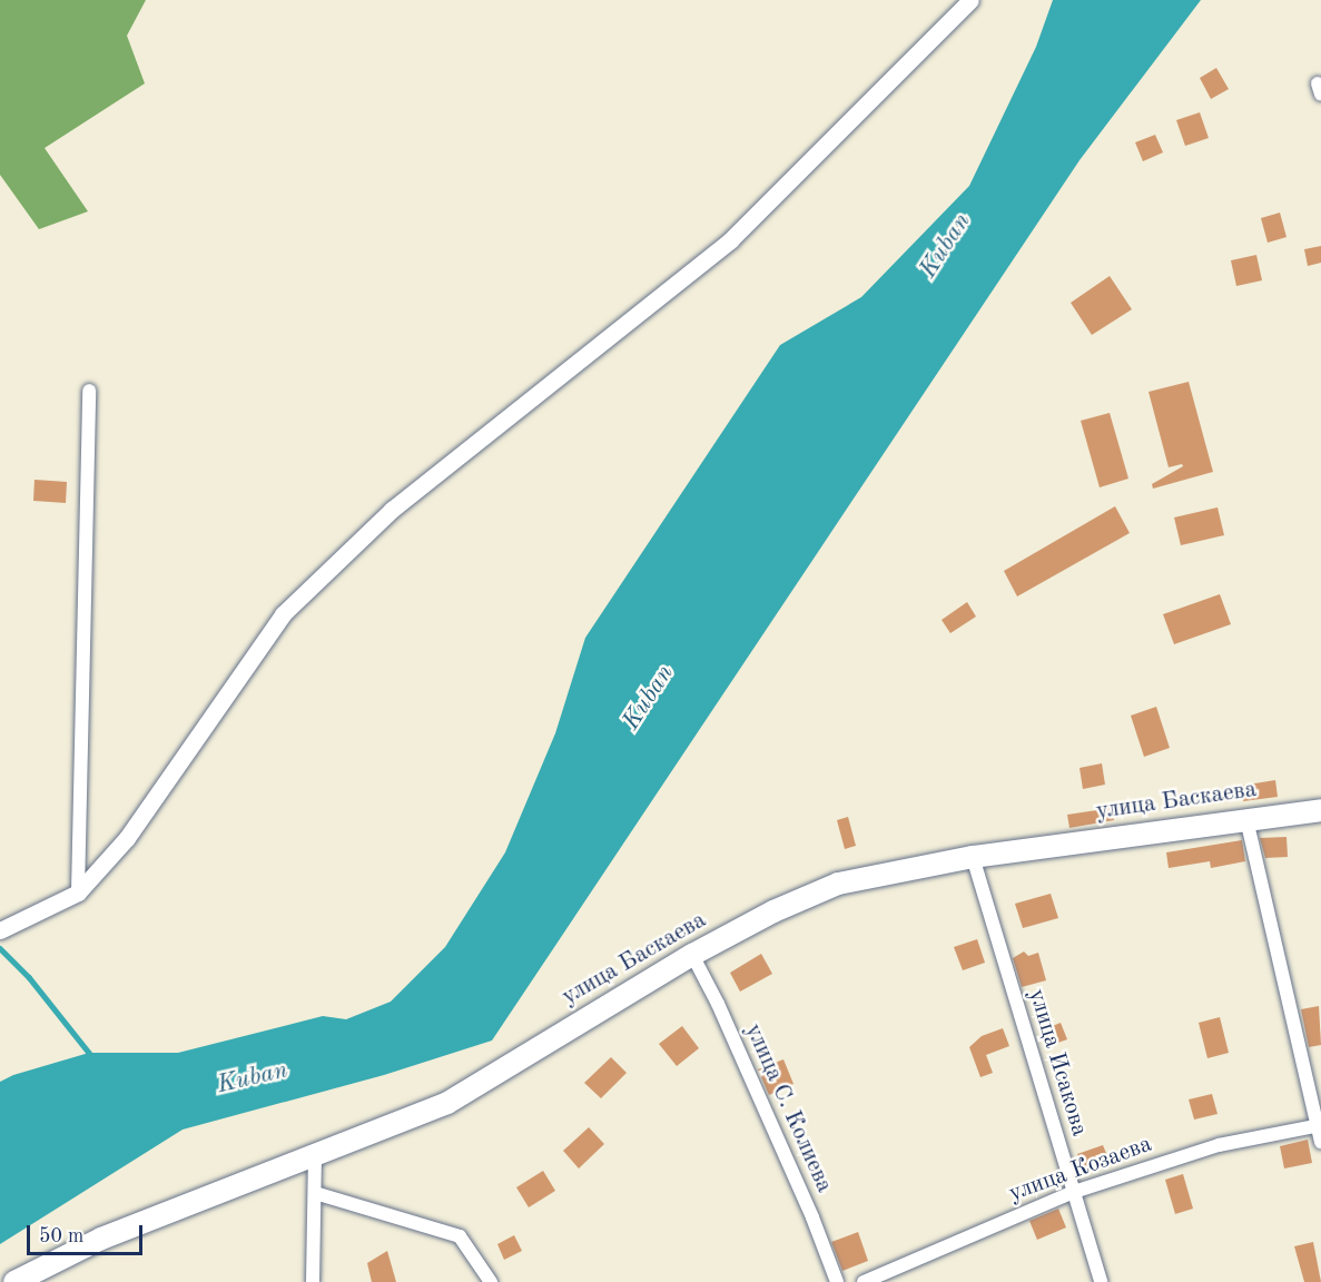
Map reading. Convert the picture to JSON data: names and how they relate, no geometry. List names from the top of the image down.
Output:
{
  "streets": {
    "main road": ["улица Баскаева"],
    "street": ["улица Исакова", "улица С. Колиева", "улица Козаева"]
  },
  "crossings": [
    ["улица Баскаева", "улица Исакова"],
    ["улица Баскаева", "улица С. Колиева"],
    ["улица Исакова", "улица Козаева"]
  ],
  "water": ["Kuban"],
  "scale_bar": "50 m"
}
